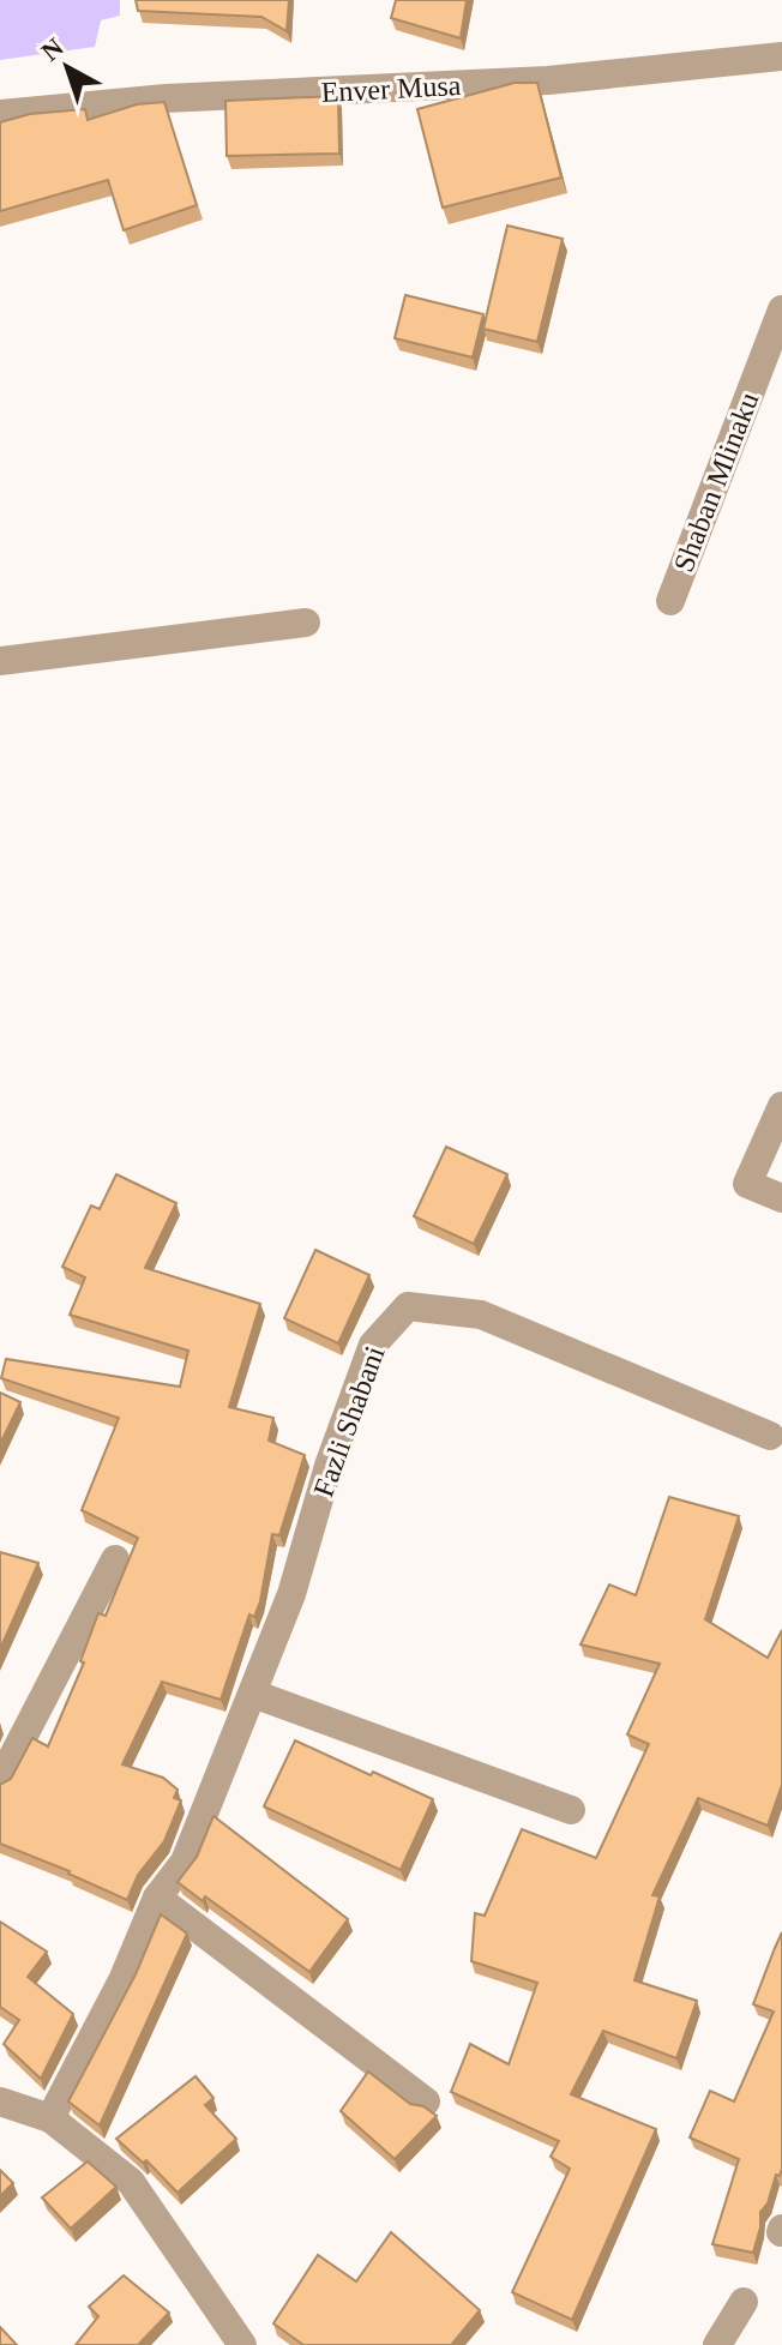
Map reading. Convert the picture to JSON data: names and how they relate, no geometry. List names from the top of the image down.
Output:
{
  "streets": {
    "street": ["Enver Musa", "Shaban Mlinaku", "Fazli Shabani"]
  },
  "north": "top left"
}
